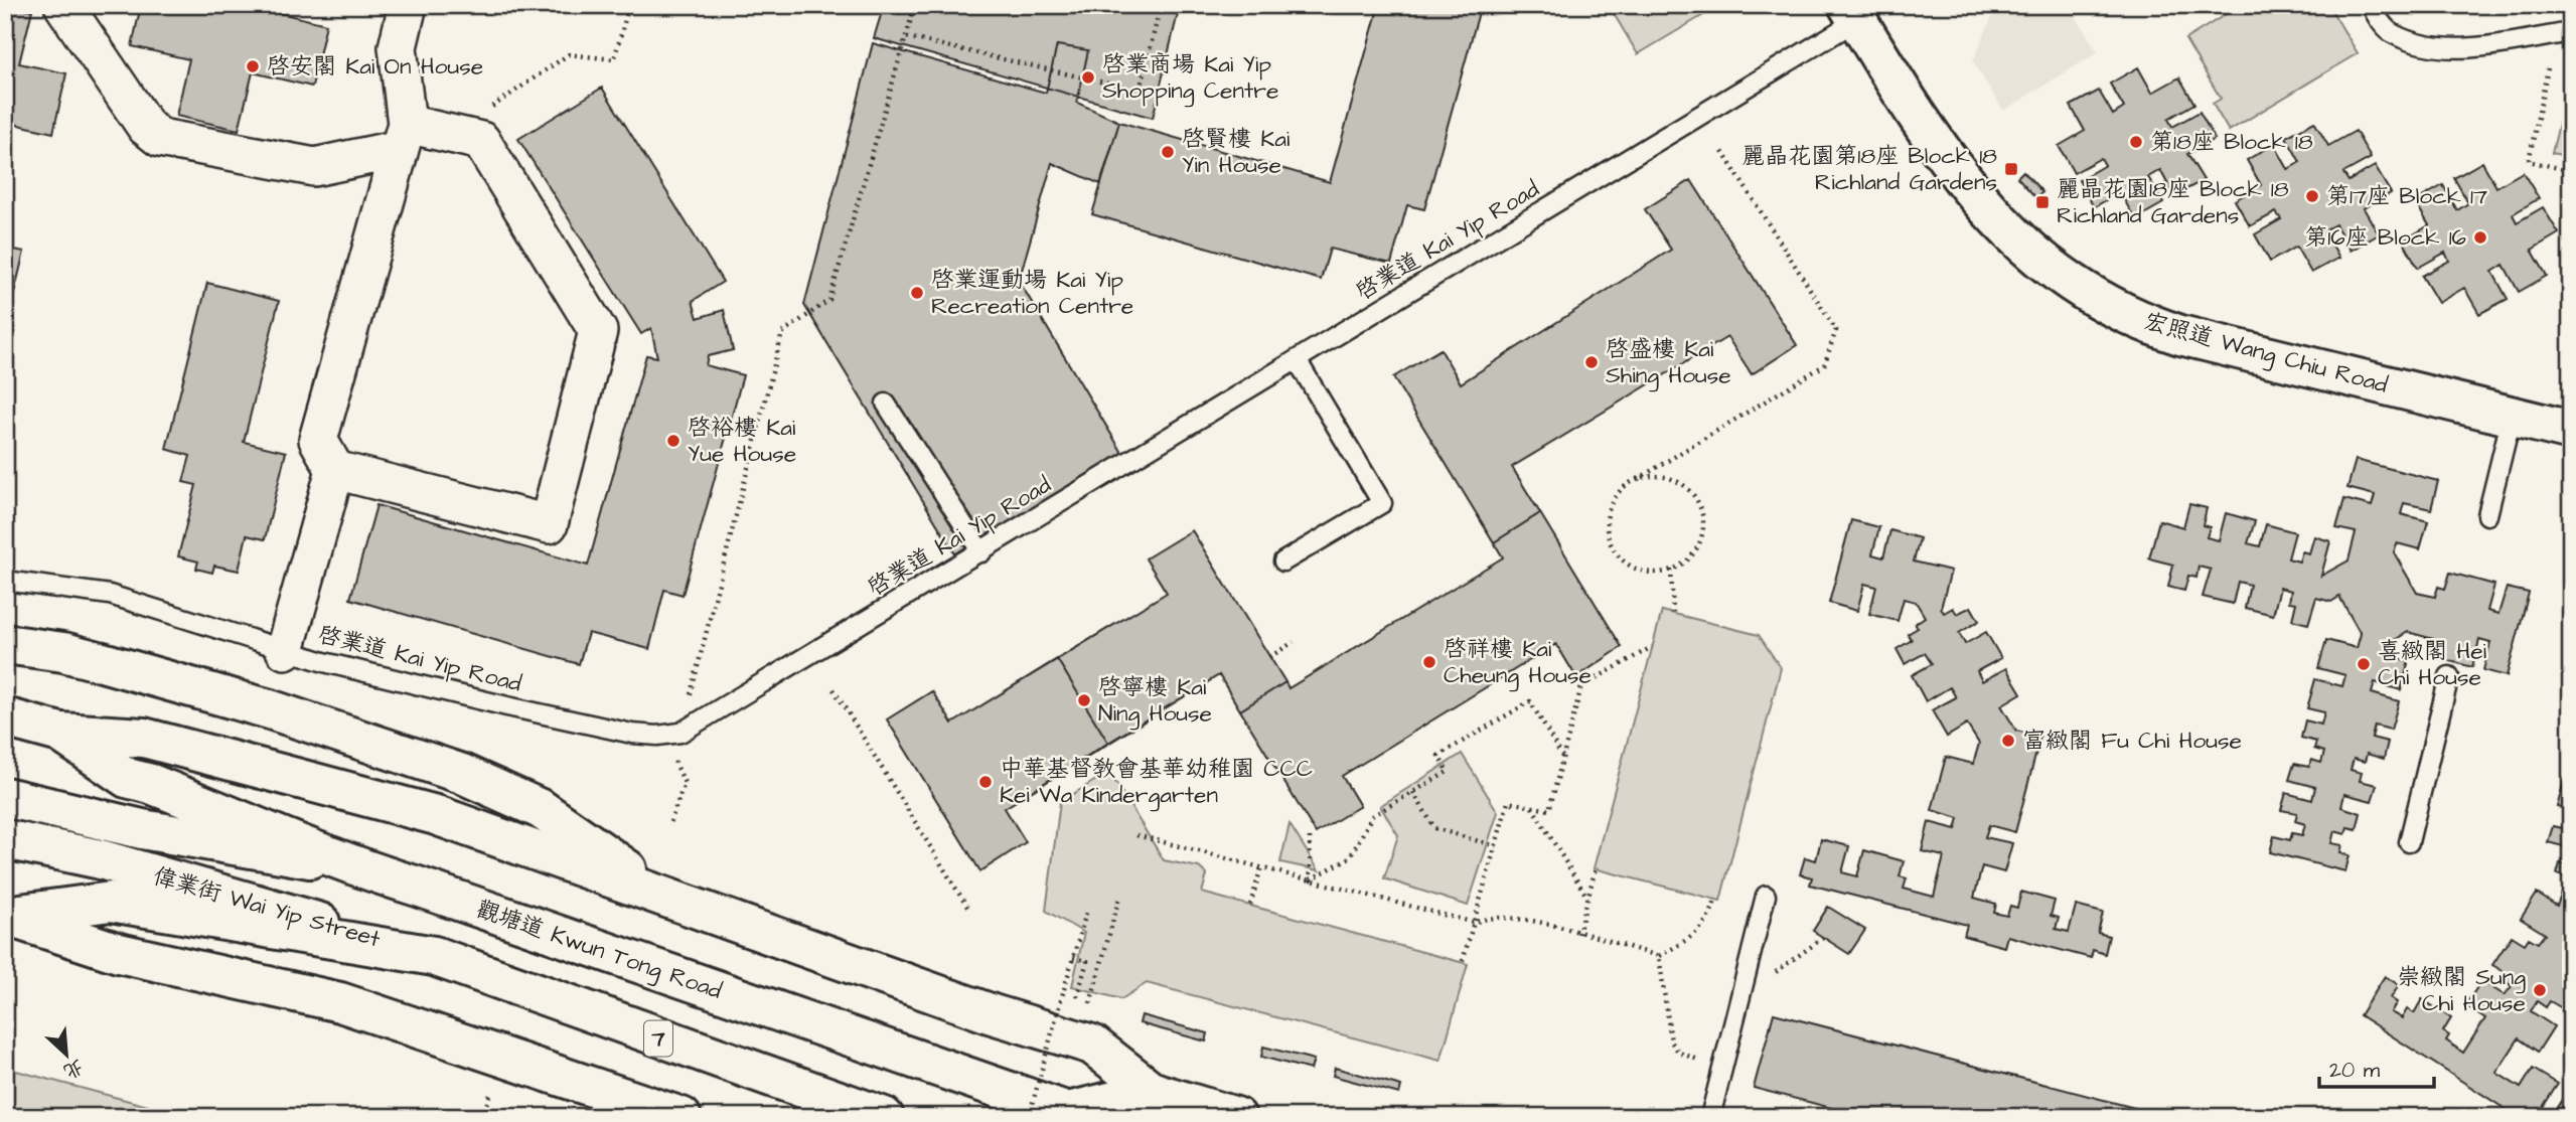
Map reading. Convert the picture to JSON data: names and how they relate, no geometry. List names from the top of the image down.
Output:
{
  "streets": {
    "main road": [
      "宏照道 Wang Chiu Road",
      "偉業街 Wai Yip Street",
      "觀塘道 Kwun Tong Road",
      "7"
    ],
    "lane": ["啓業道 Kai Yip Road"]
  },
  "crossings": [
    ["啓業道 Kai Yip Road", "宏照道 Wang Chiu Road"],
    ["偉業街 Wai Yip Street", "觀塘道 Kwun Tong Road"],
    ["偉業街 Wai Yip Street", "7"]
  ],
  "places": {
    "other": [
      "啓安閣 Kai On House",
      "啓業商場 Kai Yip Shopping Centre",
      "第18座 Block 18",
      "啓賢樓 Kai Yin House",
      "第17座 Block 17",
      "第16座 Block 16",
      "啓業運動場 Kai Yip Recreation Centre",
      "啓盛樓 Kai Shing House",
      "啓裕樓 Kai Yue House",
      "啓祥樓 Kai Cheung House",
      "喜緻閣 Hei Chi House",
      "啓寧樓 Kai Ning House",
      "富緻閣 Fu Chi House",
      "中華基督教會基華幼稚園 CCC Kei Wa Kindergarten",
      "崇緻閣 Sung Chi House"
    ],
    "transit": ["麗晶花園第18座 Block 18 Richland Gardens", "麗晶花園18座 Block 18 Richland Gardens"]
  },
  "scale_bar": "20 m",
  "north": "bottom right"
}
